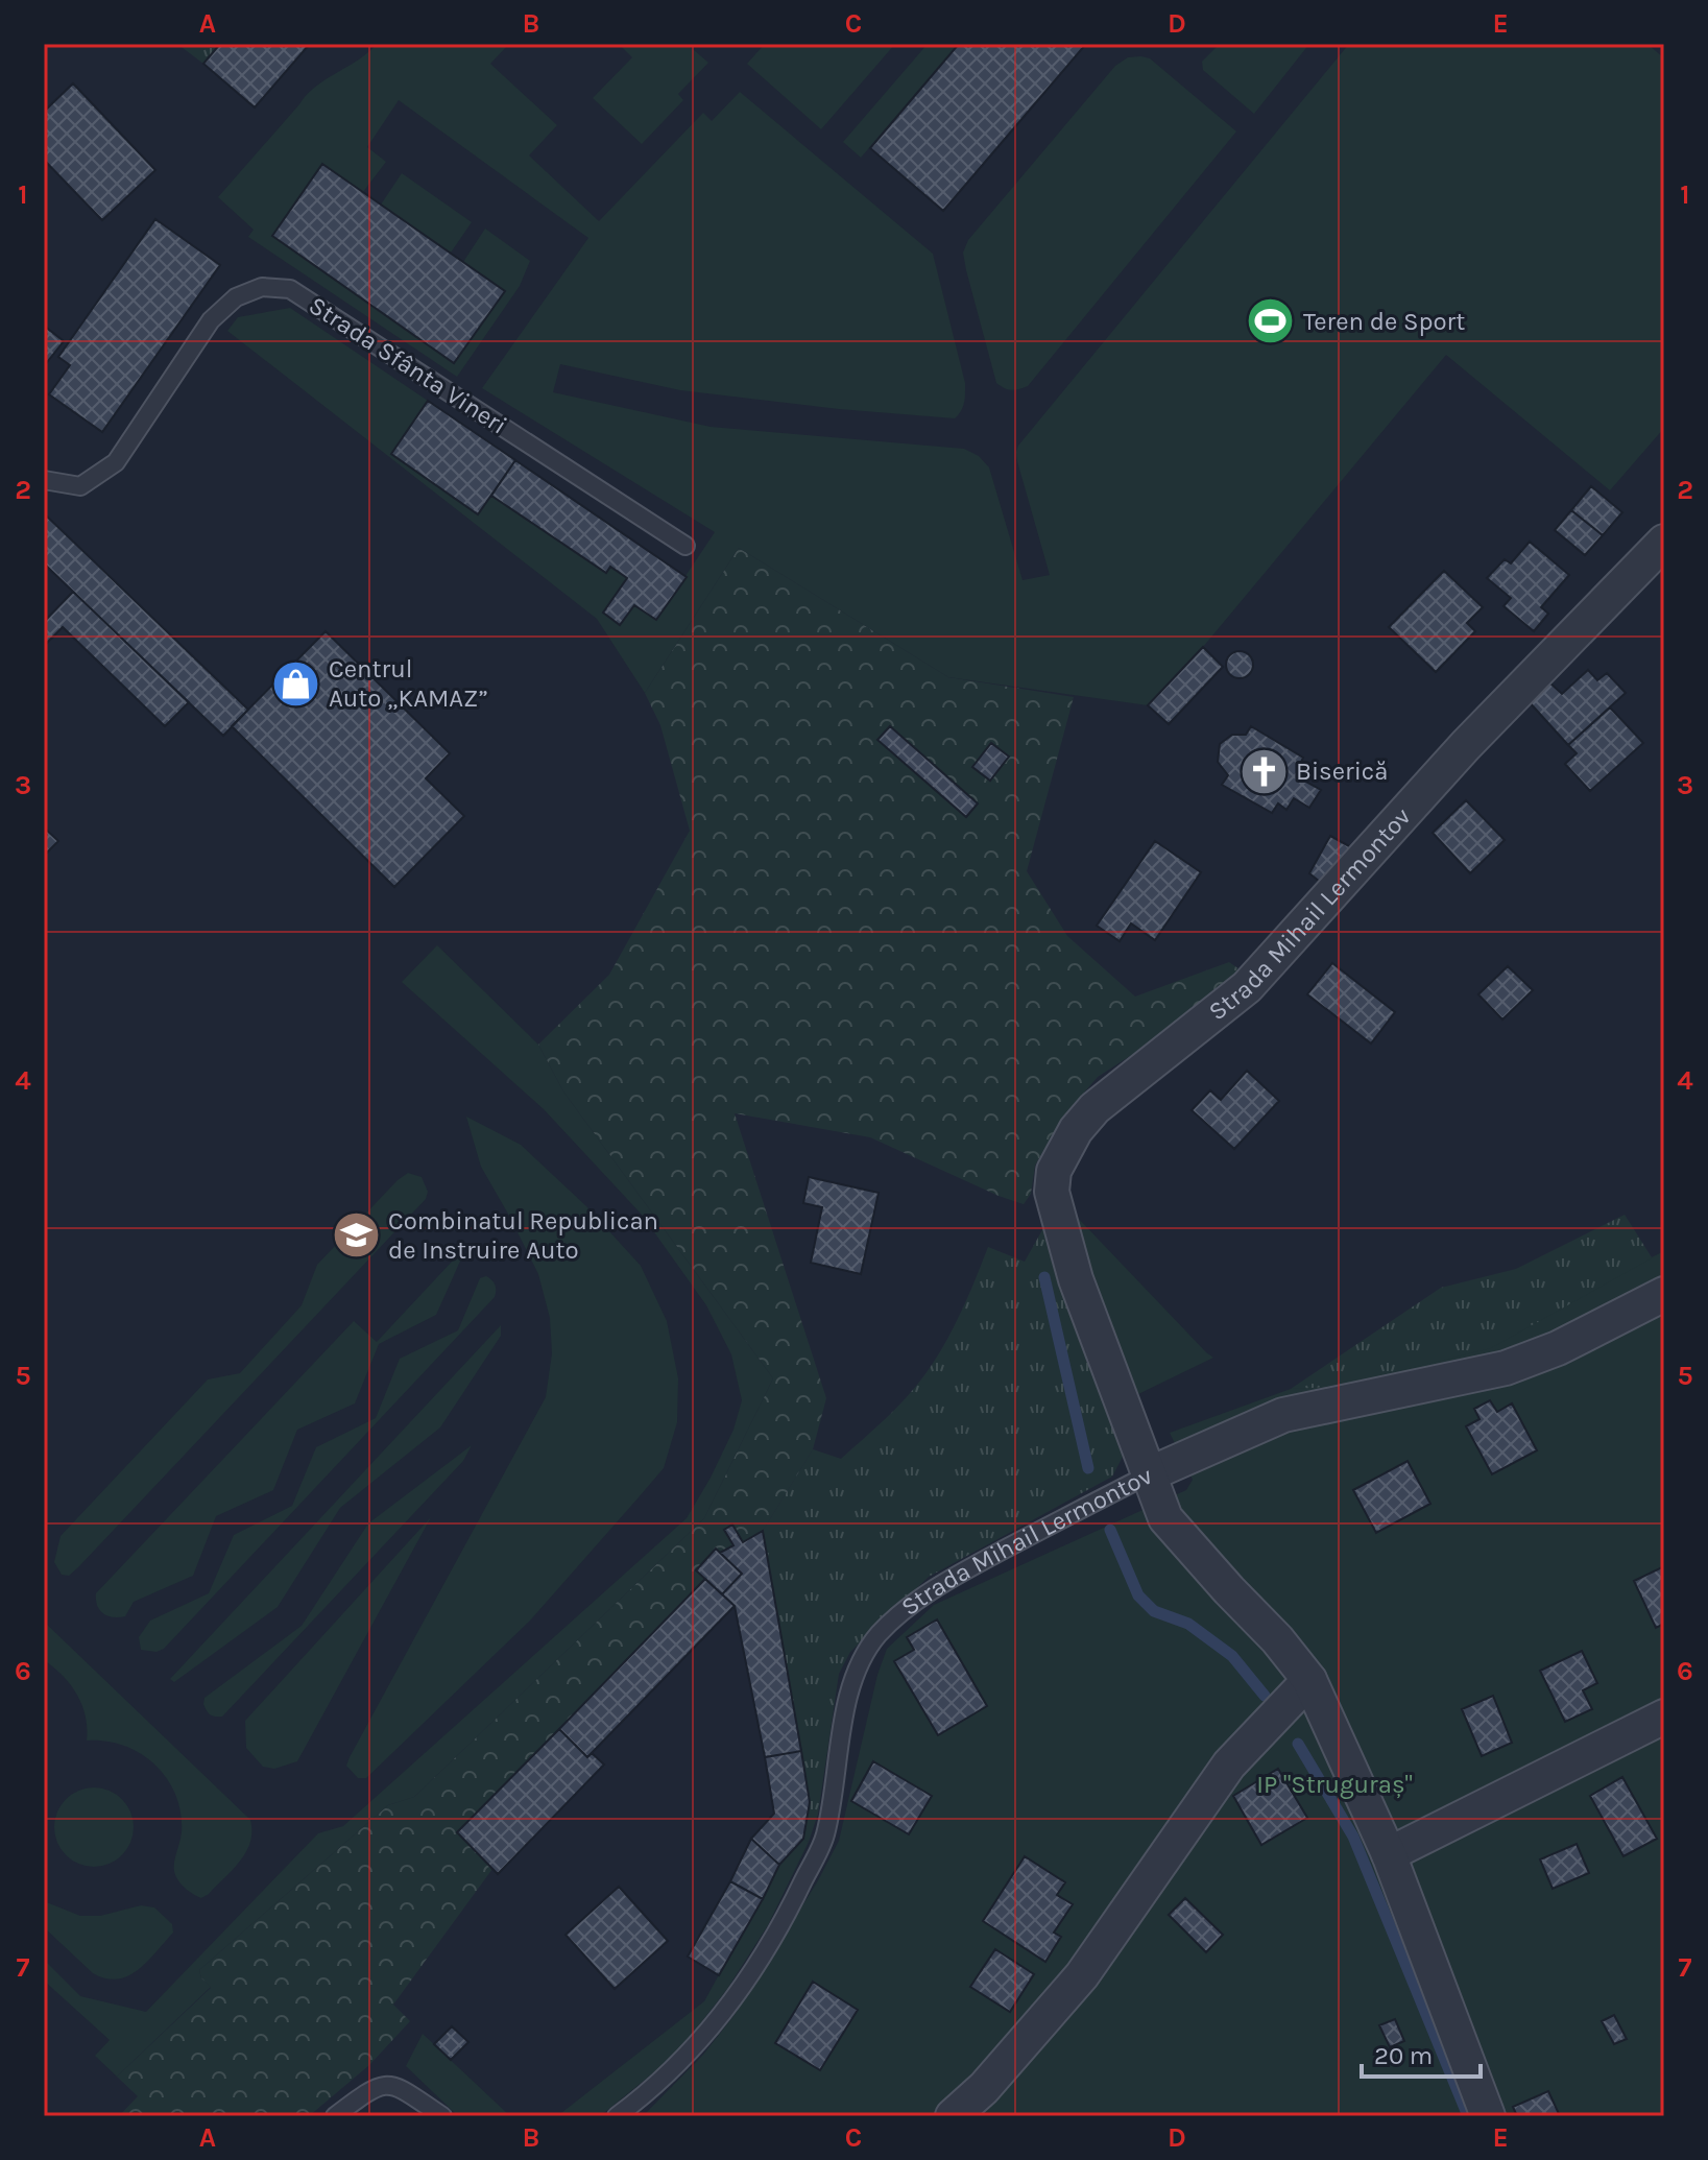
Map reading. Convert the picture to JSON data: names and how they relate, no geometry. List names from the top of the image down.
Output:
{
  "streets": {
    "street": ["Strada Mihail Lermontov"],
    "lane": ["Strada Sfânta Vineri"]
  },
  "parks": ["IP \"Struguraș\""],
  "places": {
    "sports": ["Teren de Sport"],
    "shop": ["Centrul Auto „KAMAZ”"],
    "church": ["Biserică"],
    "school or university": ["Combinatul Republican de Instruire Auto"]
  },
  "scale_bar": "20 m",
  "grid": {
    "columns": [
      "A",
      "B",
      "C",
      "D",
      "E"
    ],
    "rows": [
      "1",
      "2",
      "3",
      "4",
      "5",
      "6",
      "7"
    ]
  }
}
